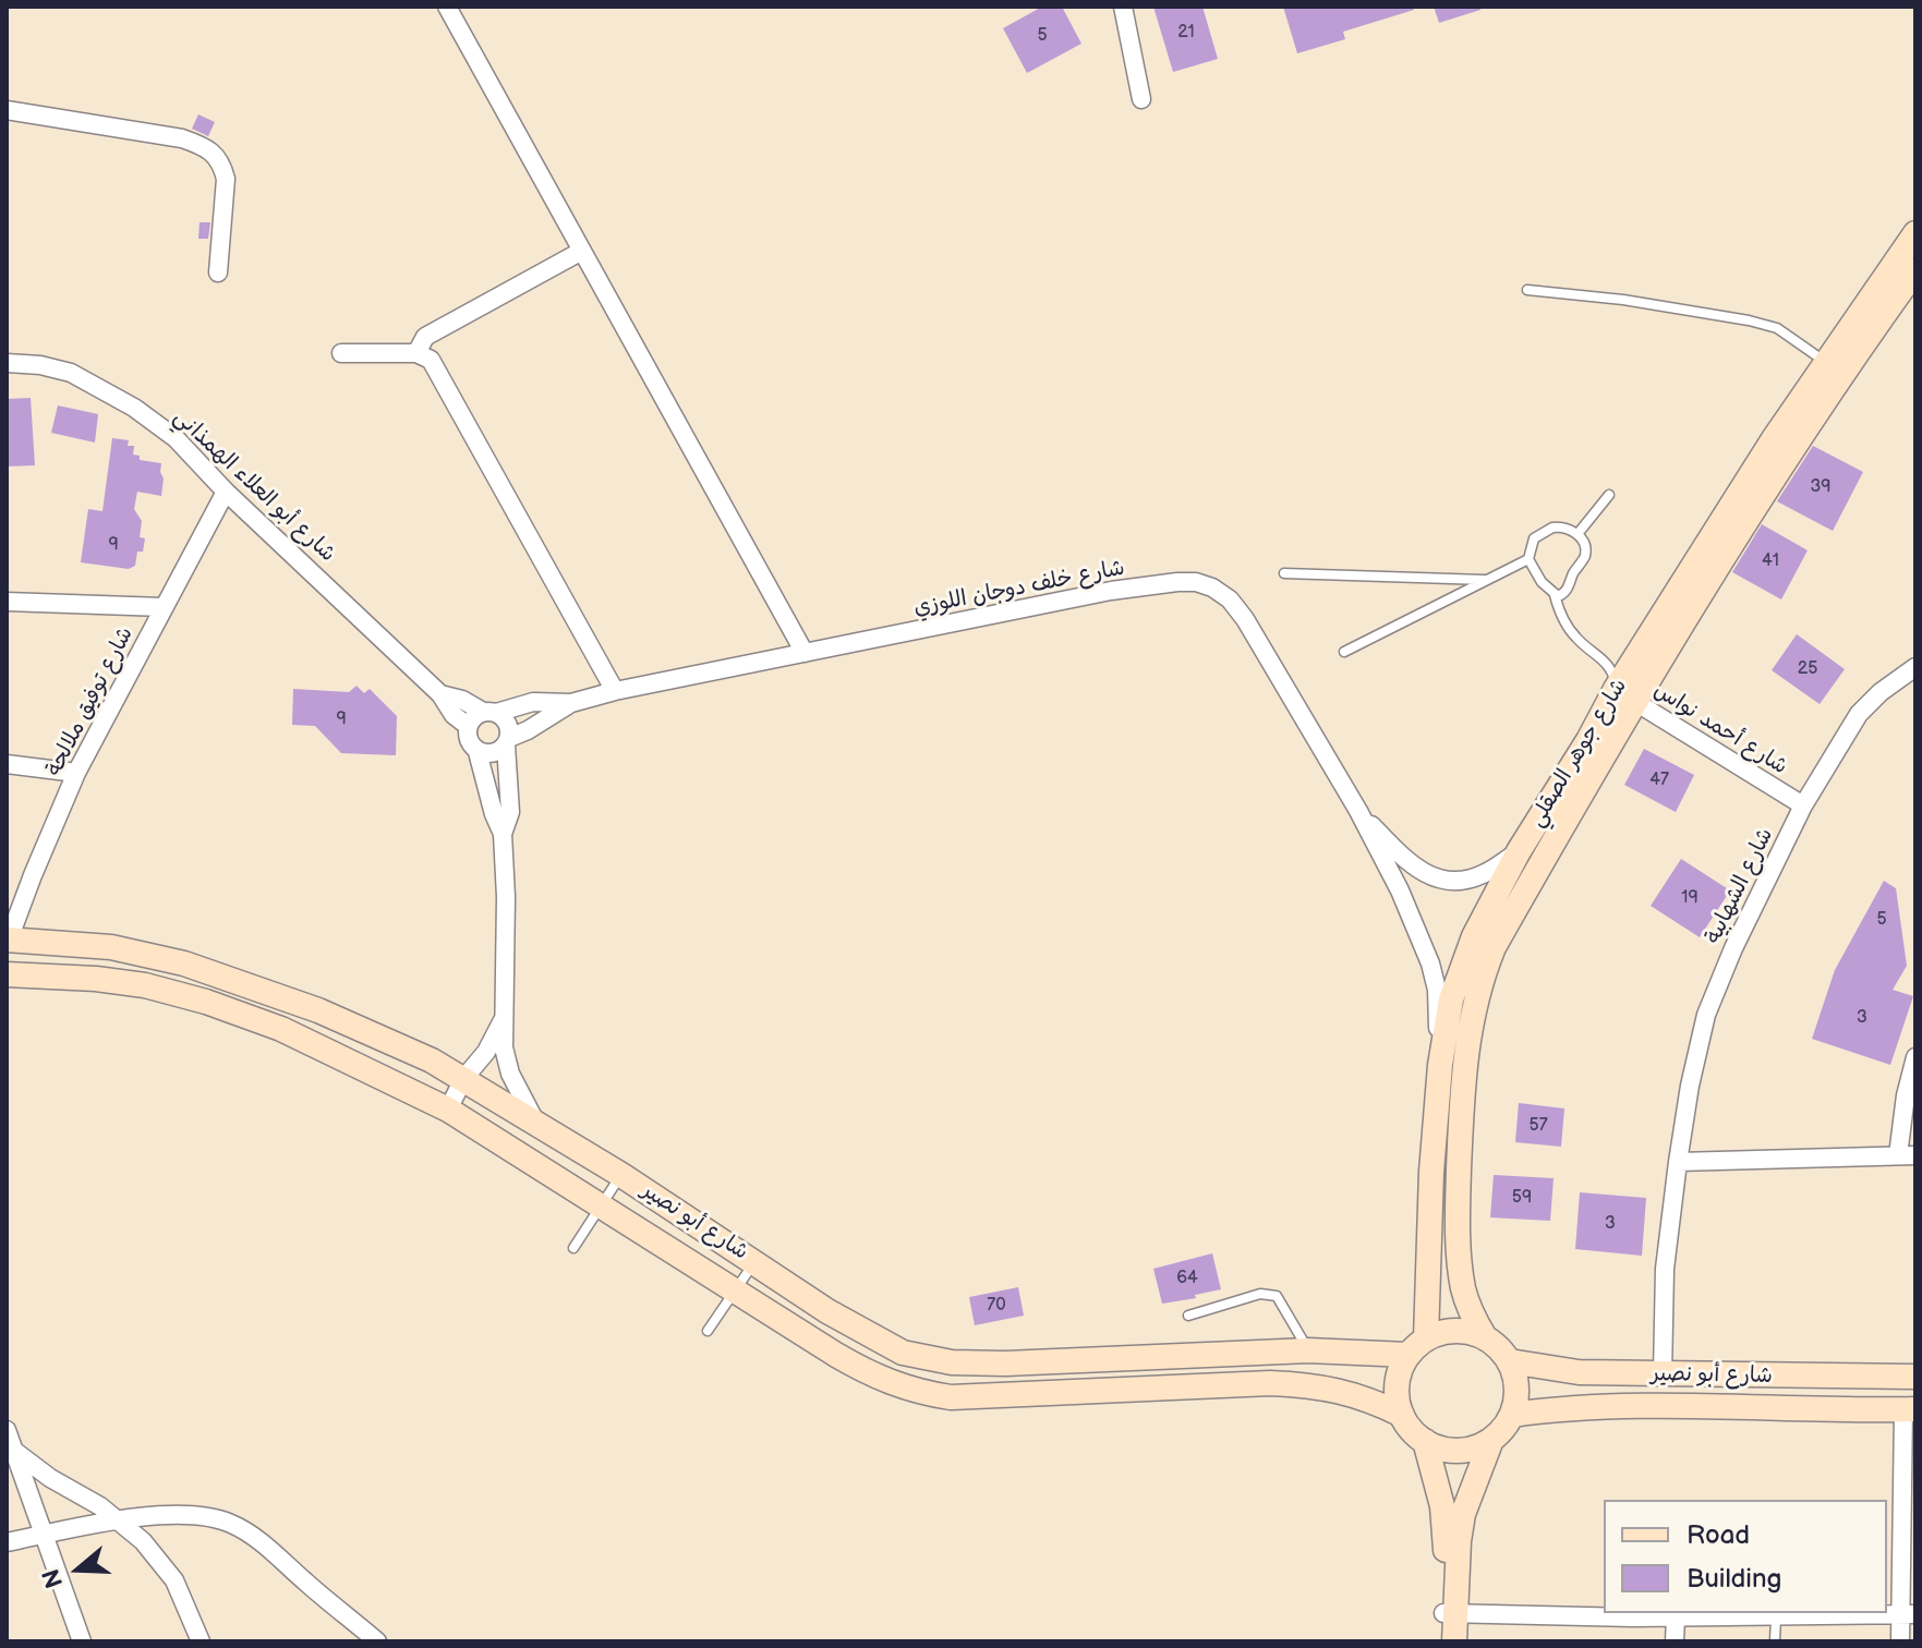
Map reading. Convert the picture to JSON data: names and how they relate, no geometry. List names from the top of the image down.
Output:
{
  "streets": {
    "main road": ["شارع جوهر الصقلي", "شارع أبو نصير"],
    "street": [
      "شارع أبو العلاء الهمذاني",
      "شارع خلف دوجان اللوزي",
      "شارع توفيق ملالحة",
      "شارع أحمد نواس",
      "شارع الشهابية"
    ]
  },
  "crossings": [
    ["شارع أبو العلاء الهمذاني", "شارع خلف دوجان اللوزي"],
    ["شارع أبو العلاء الهمذاني", "شارع توفيق ملالحة"],
    ["شارع خلف دوجان اللوزي", "شارع جوهر الصقلي"],
    ["شارع توفيق ملالحة", "شارع أبو نصير"],
    ["شارع أحمد نواس", "شارع جوهر الصقلي"],
    ["شارع أحمد نواس", "شارع الشهابية"],
    ["شارع جوهر الصقلي", "شارع أبو نصير"],
    ["شارع الشهابية", "شارع أبو نصير"]
  ],
  "house_numbers": [
    "21",
    "5",
    "39",
    "9",
    "41",
    "25",
    "9",
    "47",
    "19",
    "5",
    "3",
    "57",
    "59",
    "3",
    "64",
    "70"
  ],
  "legend": ["Road", "Building"],
  "north": "left"
}
